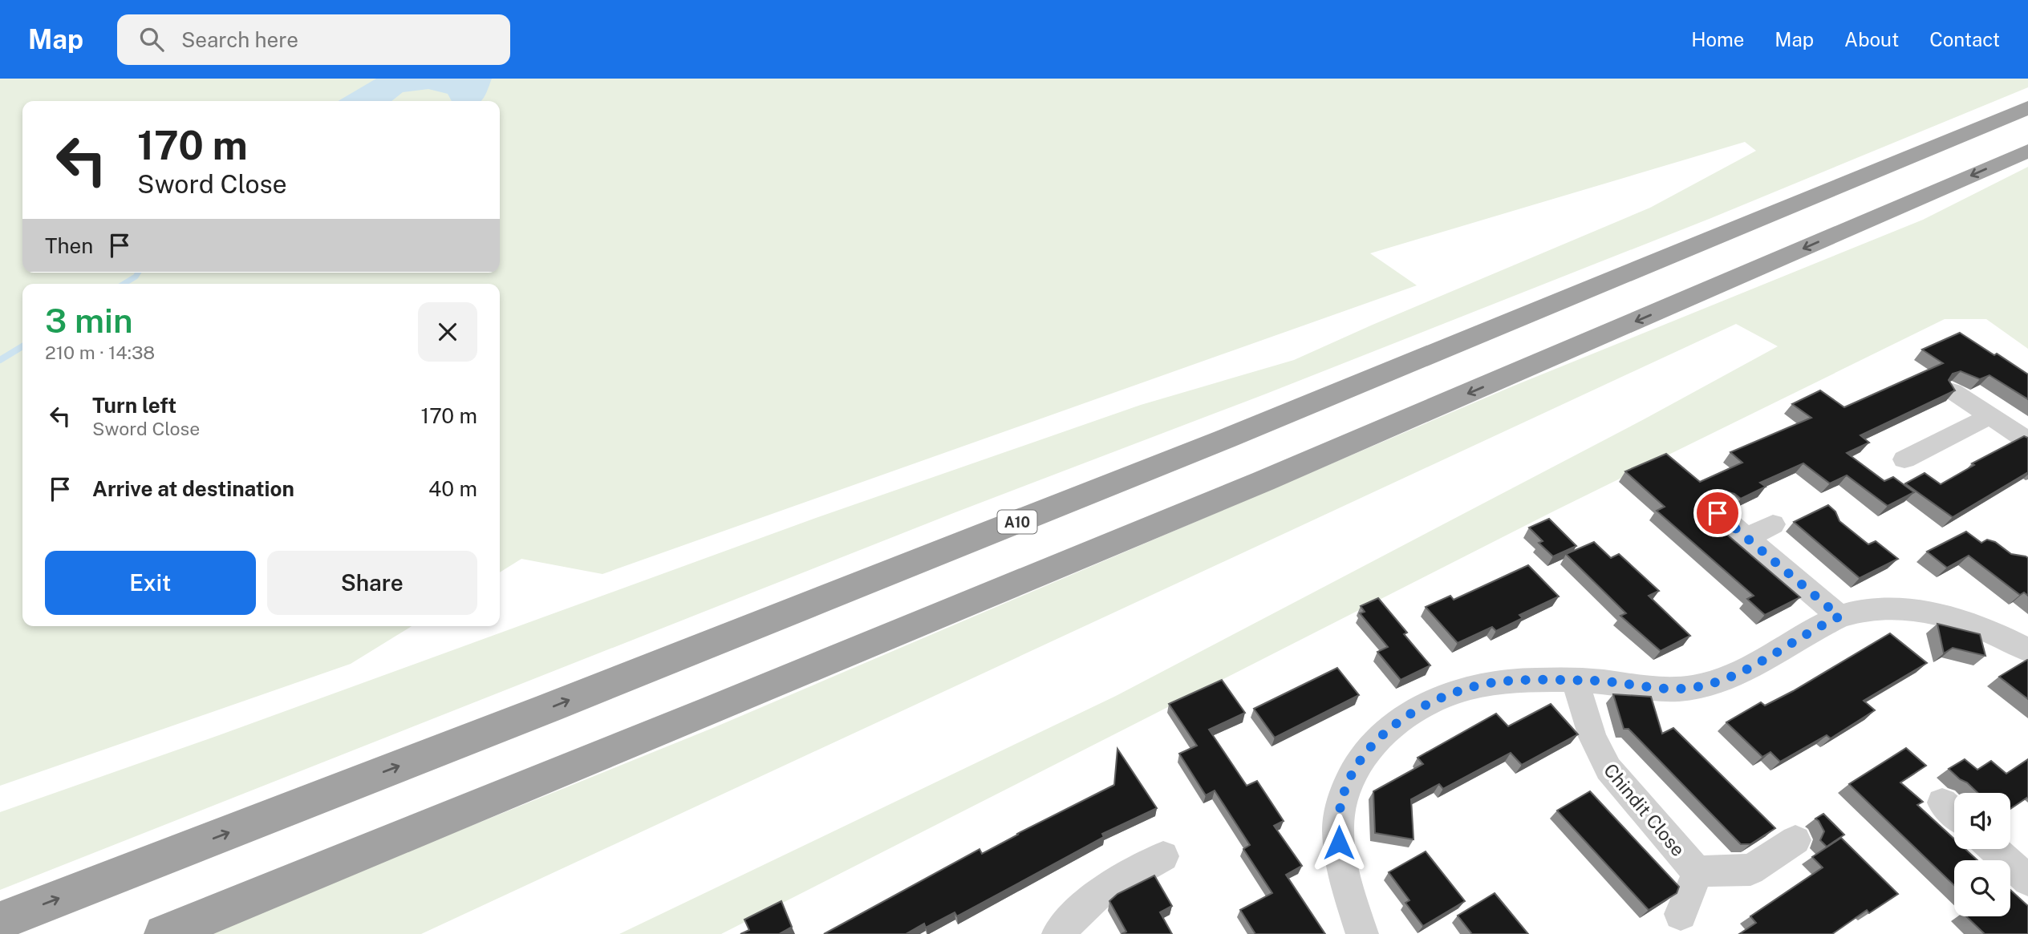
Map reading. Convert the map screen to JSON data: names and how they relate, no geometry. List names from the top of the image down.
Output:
{
  "streets": {
    "highway": ["A10"],
    "street": ["Chindit Close"]
  },
  "page": {
    "header": "Map",
    "search": "Search here",
    "nav": [
      "Home",
      "Map",
      "About",
      "Contact"
    ],
    "turn": ["170 m", "Sword Close"],
    "then": "Then",
    "heading": ["3 min", "210 m · 14:38"],
    "list": [
      {
        "name": "Turn left",
        "note": "Sword Close",
        "value": "170 m"
      },
      {
        "name": "Arrive at destination",
        "value": "40 m"
      }
    ],
    "buttons": ["Exit", "Share"]
  }
}
